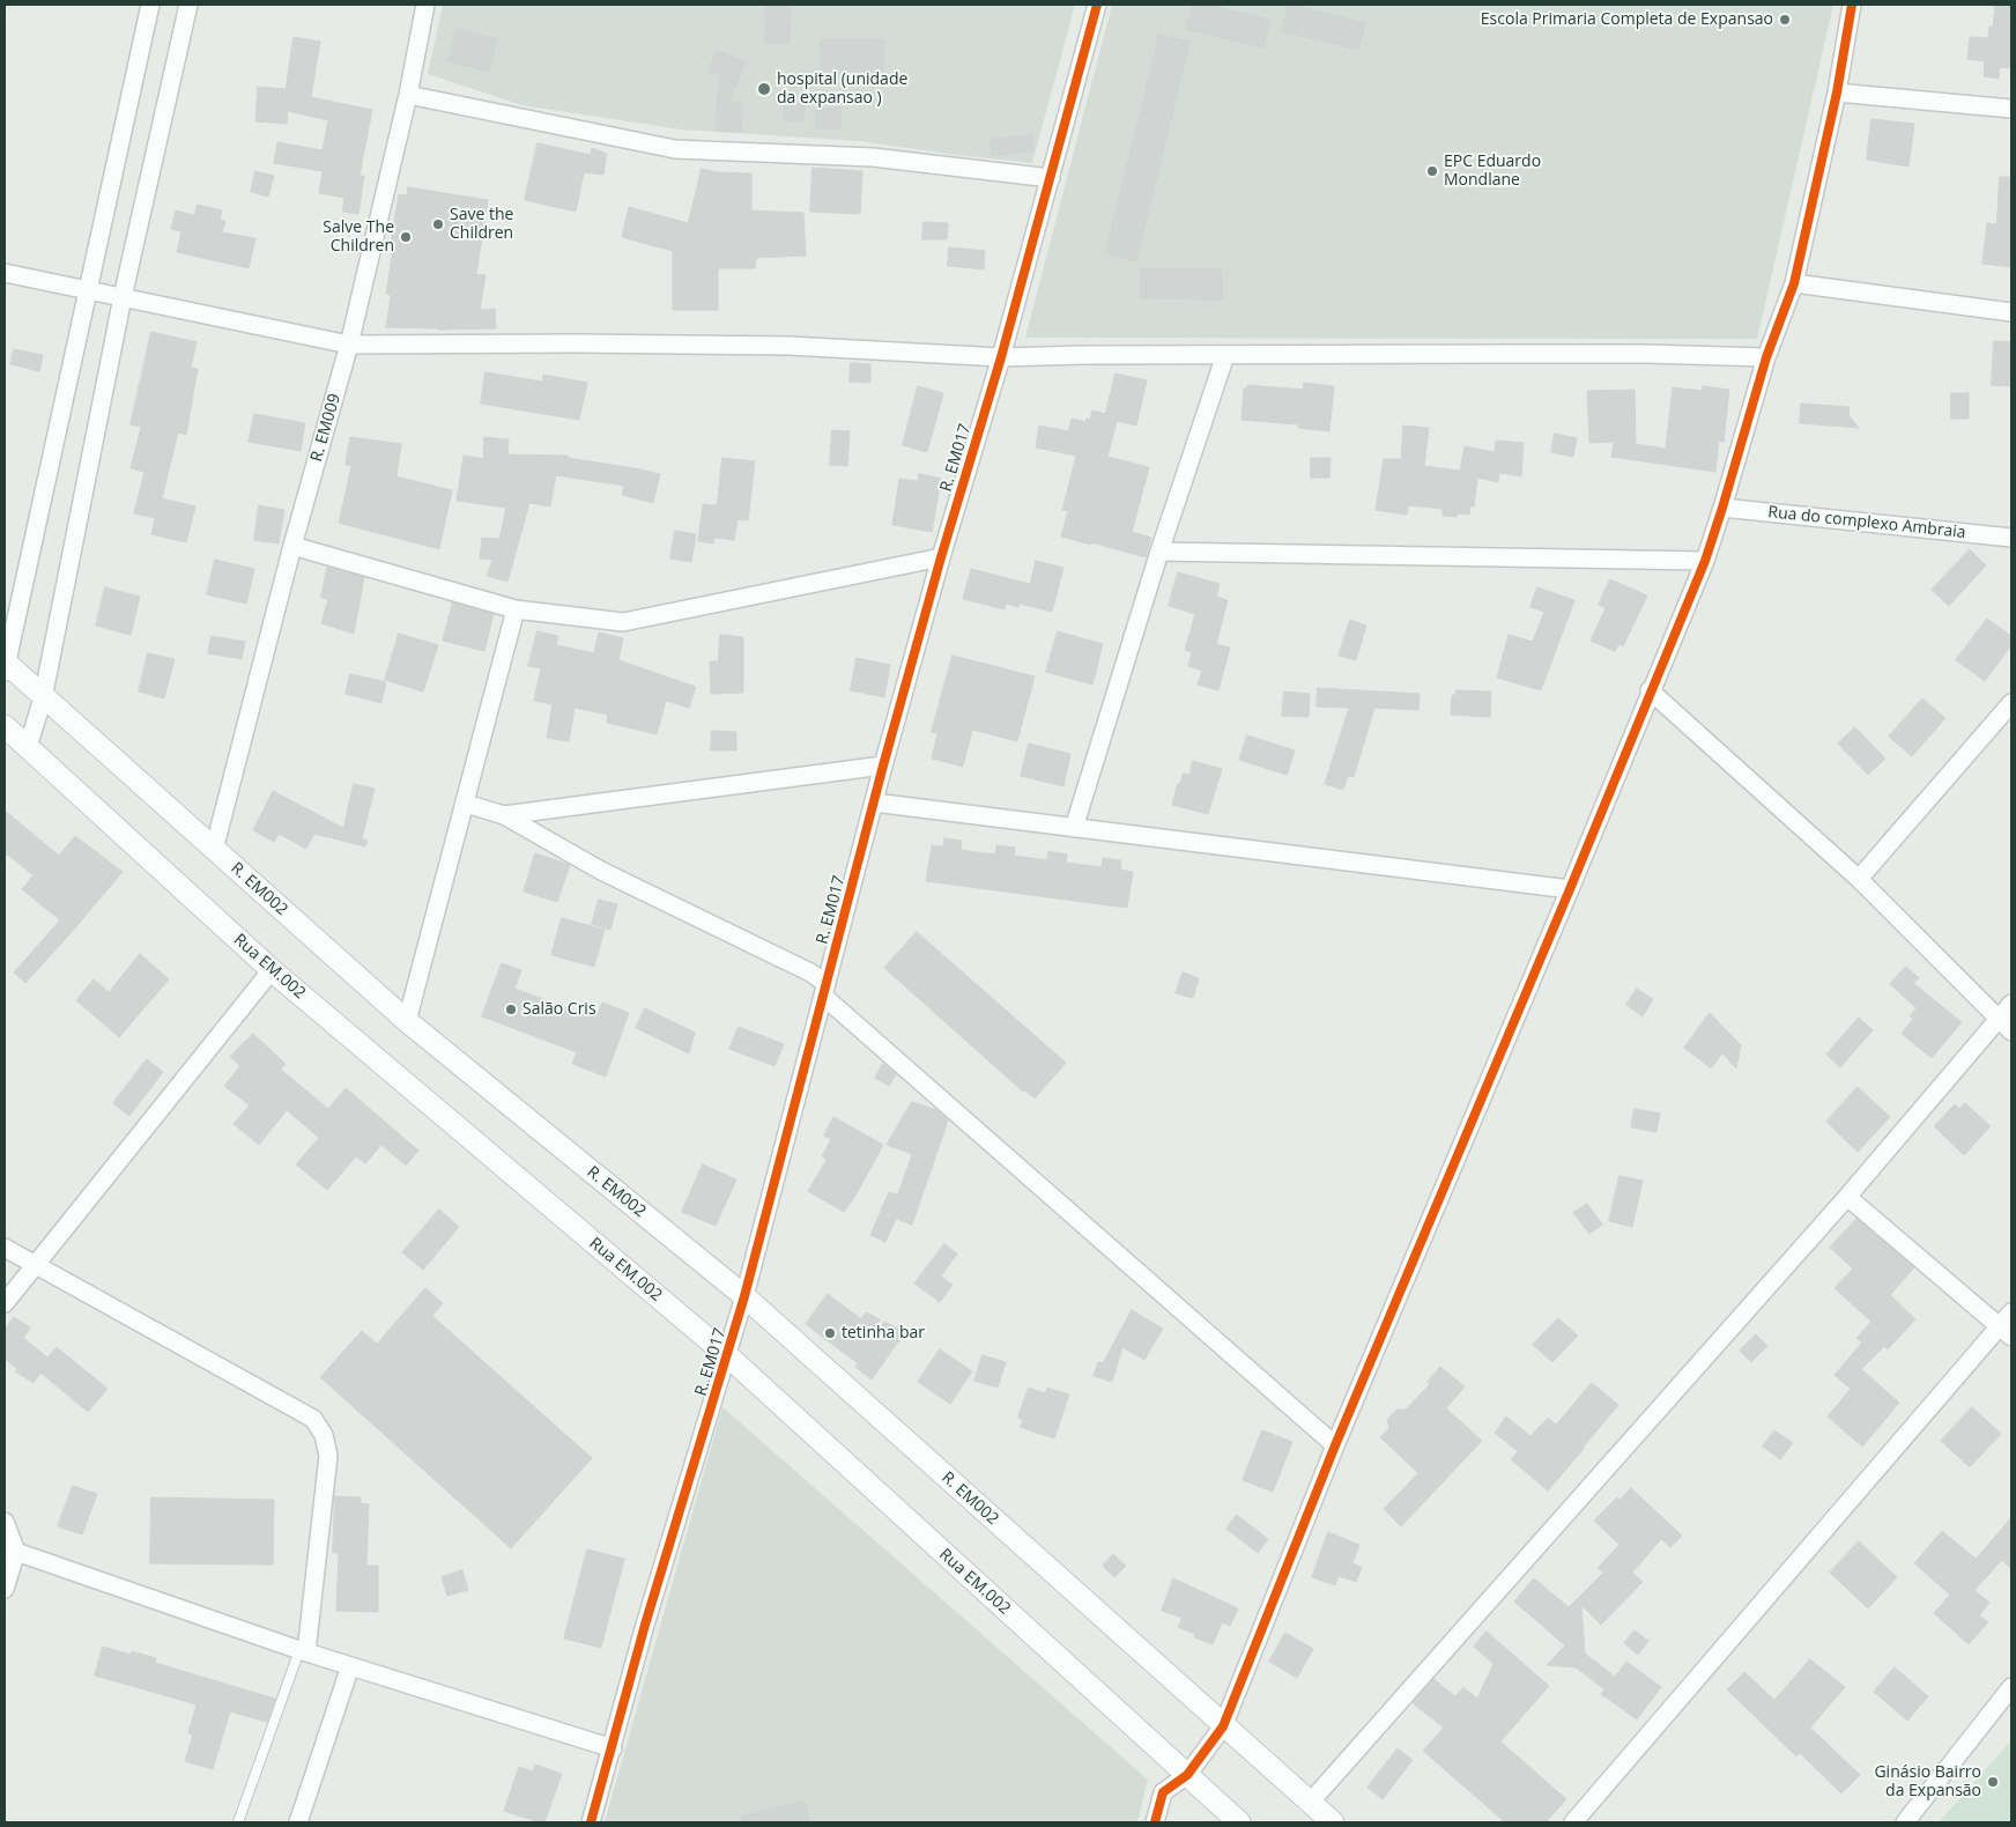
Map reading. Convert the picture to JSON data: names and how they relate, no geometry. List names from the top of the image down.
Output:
{
  "streets": {
    "street": [
      "R. EM009",
      "R. EM017",
      "Rua do complexo Ambraia",
      "R. EM002",
      "Rua EM.002"
    ]
  },
  "crossings": [
    ["R. EM009", "R. EM002"],
    ["R. EM017", "R. EM002"],
    ["R. EM017", "Rua EM.002"]
  ],
  "places": [
    "Escola Primaria Completa de Expansao",
    "hospital (unidade da expansao )",
    "EPC Eduardo Mondlane",
    "Save the Children",
    "Salve The Children",
    "Salão Cris",
    "tetinha bar",
    "Ginásio Bairro da Expansão"
  ]
}
